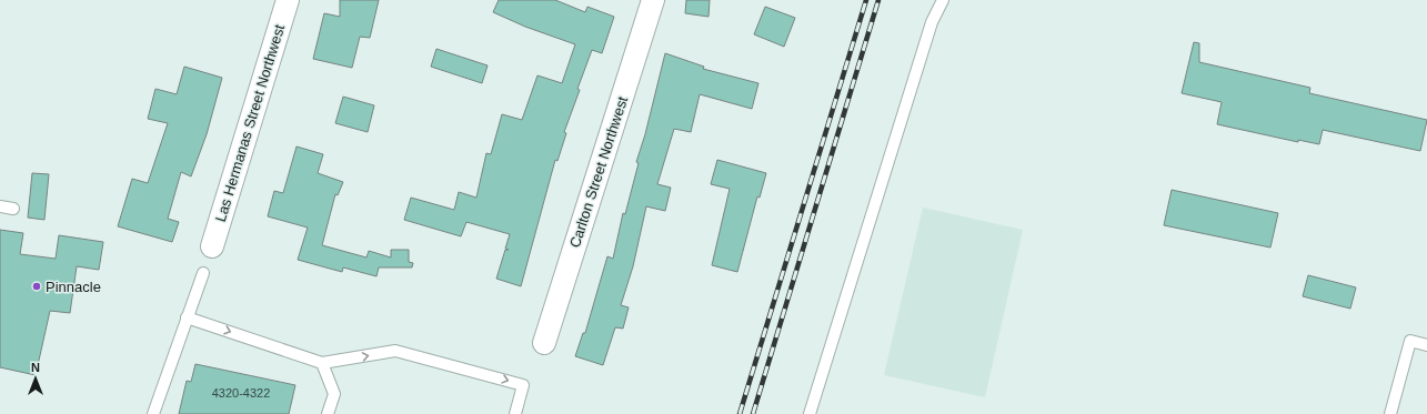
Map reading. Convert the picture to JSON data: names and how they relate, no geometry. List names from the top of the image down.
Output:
{
  "streets": {
    "street": ["Las Hermanas Street Northwest", "Carlton Street Northwest"]
  },
  "places": ["Pinnacle"],
  "house_numbers": ["4320-4322"],
  "north": "top"
}
